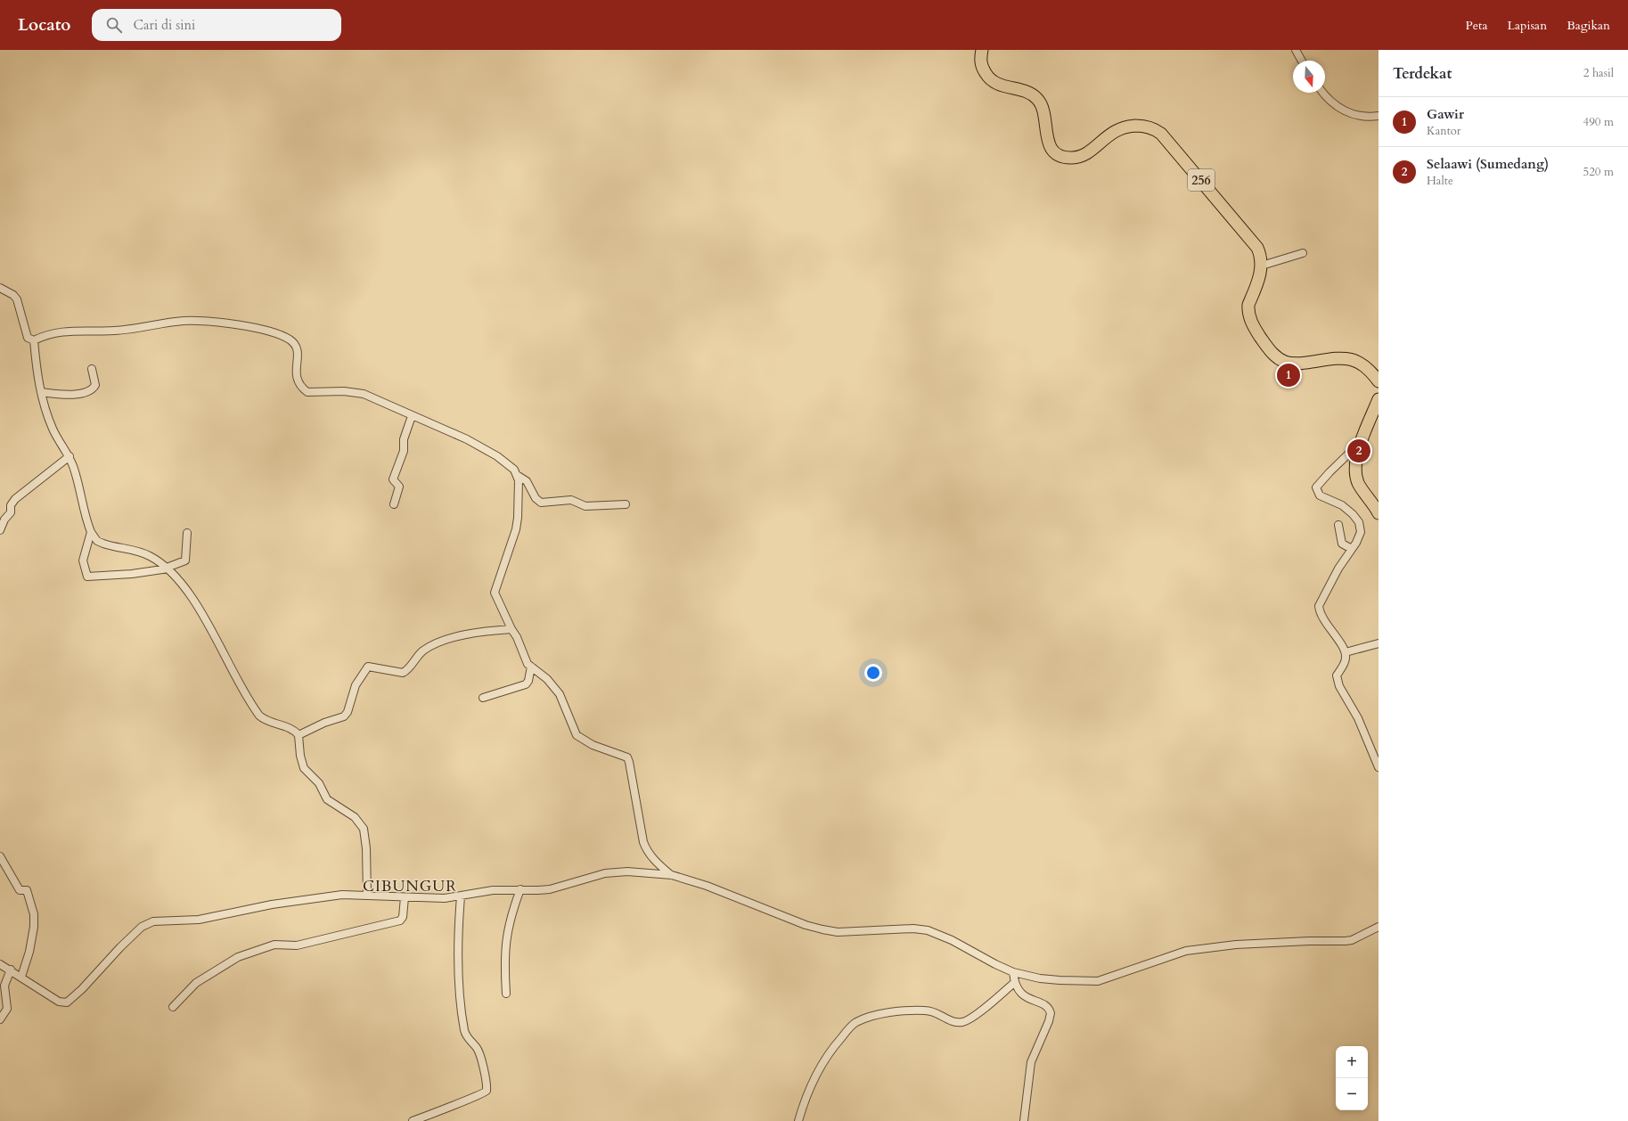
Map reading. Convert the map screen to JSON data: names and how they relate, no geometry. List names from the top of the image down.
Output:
{
  "streets": {
    "main road": ["256"]
  },
  "districts": ["CIBUNGUR"],
  "north": "bottom",
  "page": {
    "header": "Locato",
    "search": "Cari di sini",
    "nav": ["Peta", "Lapisan", "Bagikan"],
    "heading": ["Terdekat", "2 hasil"],
    "list": [
      {
        "mark": "1",
        "name": "Gawir",
        "note": "Kantor",
        "value": "490 m"
      },
      {
        "mark": "2",
        "name": "Selaawi (Sumedang)",
        "note": "Halte",
        "value": "520 m"
      }
    ],
    "pins": ["1", "2"],
    "map_buttons": ["+", "−"]
  }
}
